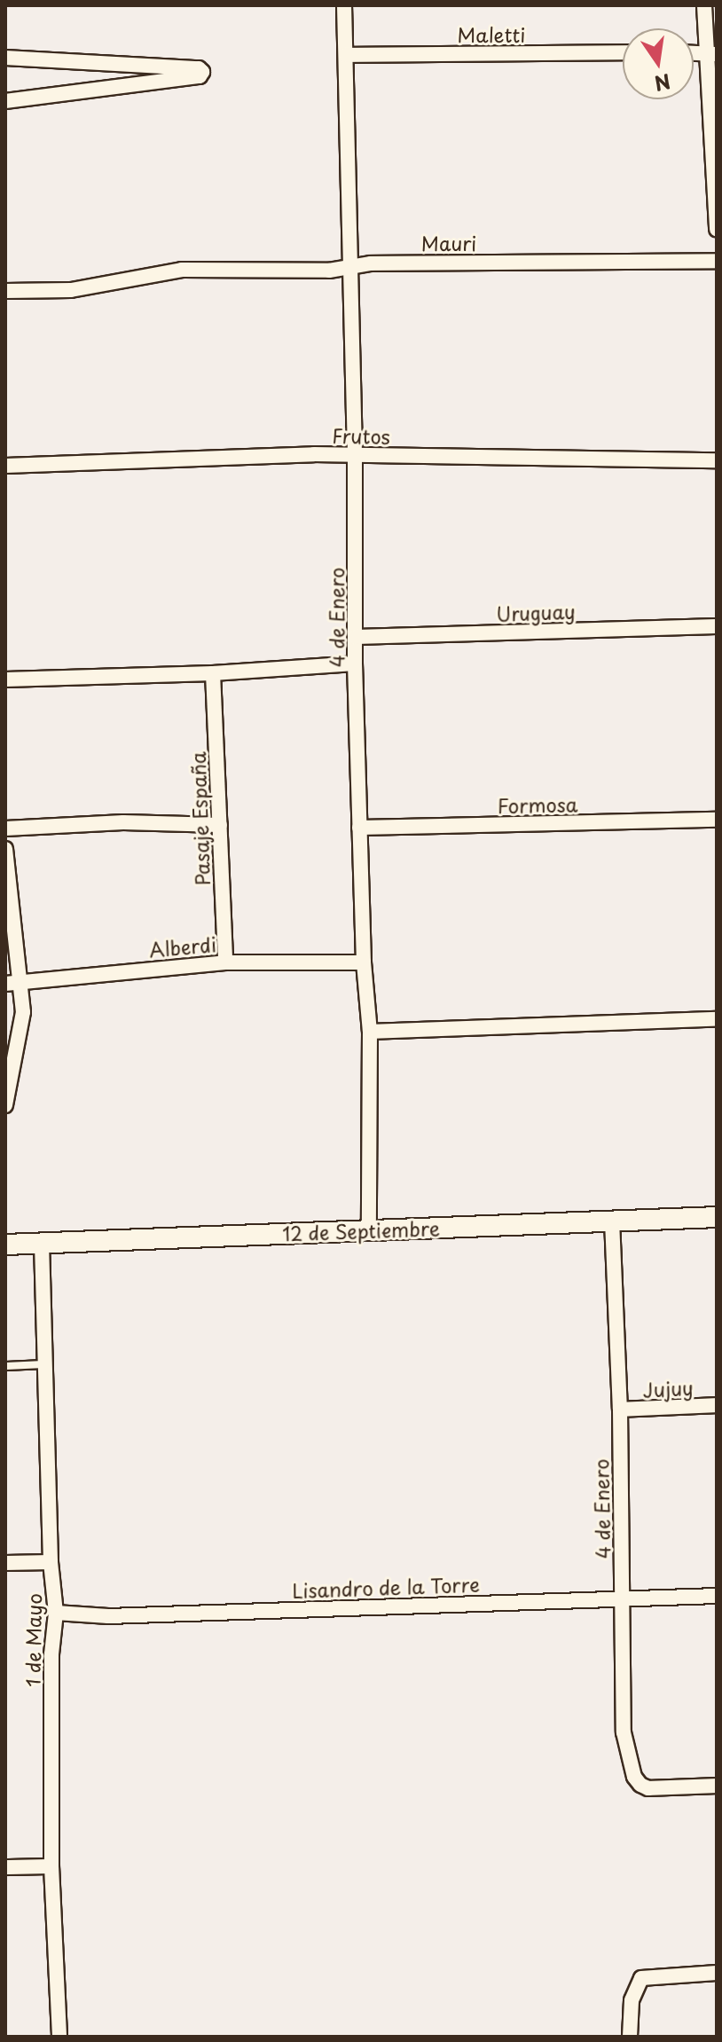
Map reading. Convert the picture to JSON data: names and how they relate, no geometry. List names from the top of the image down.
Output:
{
  "streets": {
    "street": [
      "Maletti",
      "Mauri",
      "Frutos",
      "Uruguay",
      "4 de Enero",
      "Formosa",
      "Pasaje España",
      "Alberdi",
      "12 de Septiembre",
      "Jujuy",
      "Lisandro de la Torre",
      "1 de Mayo"
    ]
  },
  "crossings": [
    ["Maletti", "4 de Enero"],
    ["Mauri", "4 de Enero"],
    ["Frutos", "4 de Enero"],
    ["Uruguay", "4 de Enero"],
    ["4 de Enero", "Formosa"],
    ["4 de Enero", "Alberdi"],
    ["4 de Enero", "12 de Septiembre"],
    ["4 de Enero", "Jujuy"],
    ["4 de Enero", "Lisandro de la Torre"],
    ["Pasaje España", "Alberdi"],
    ["12 de Septiembre", "1 de Mayo"],
    ["Lisandro de la Torre", "1 de Mayo"]
  ],
  "north": "bottom"
}
